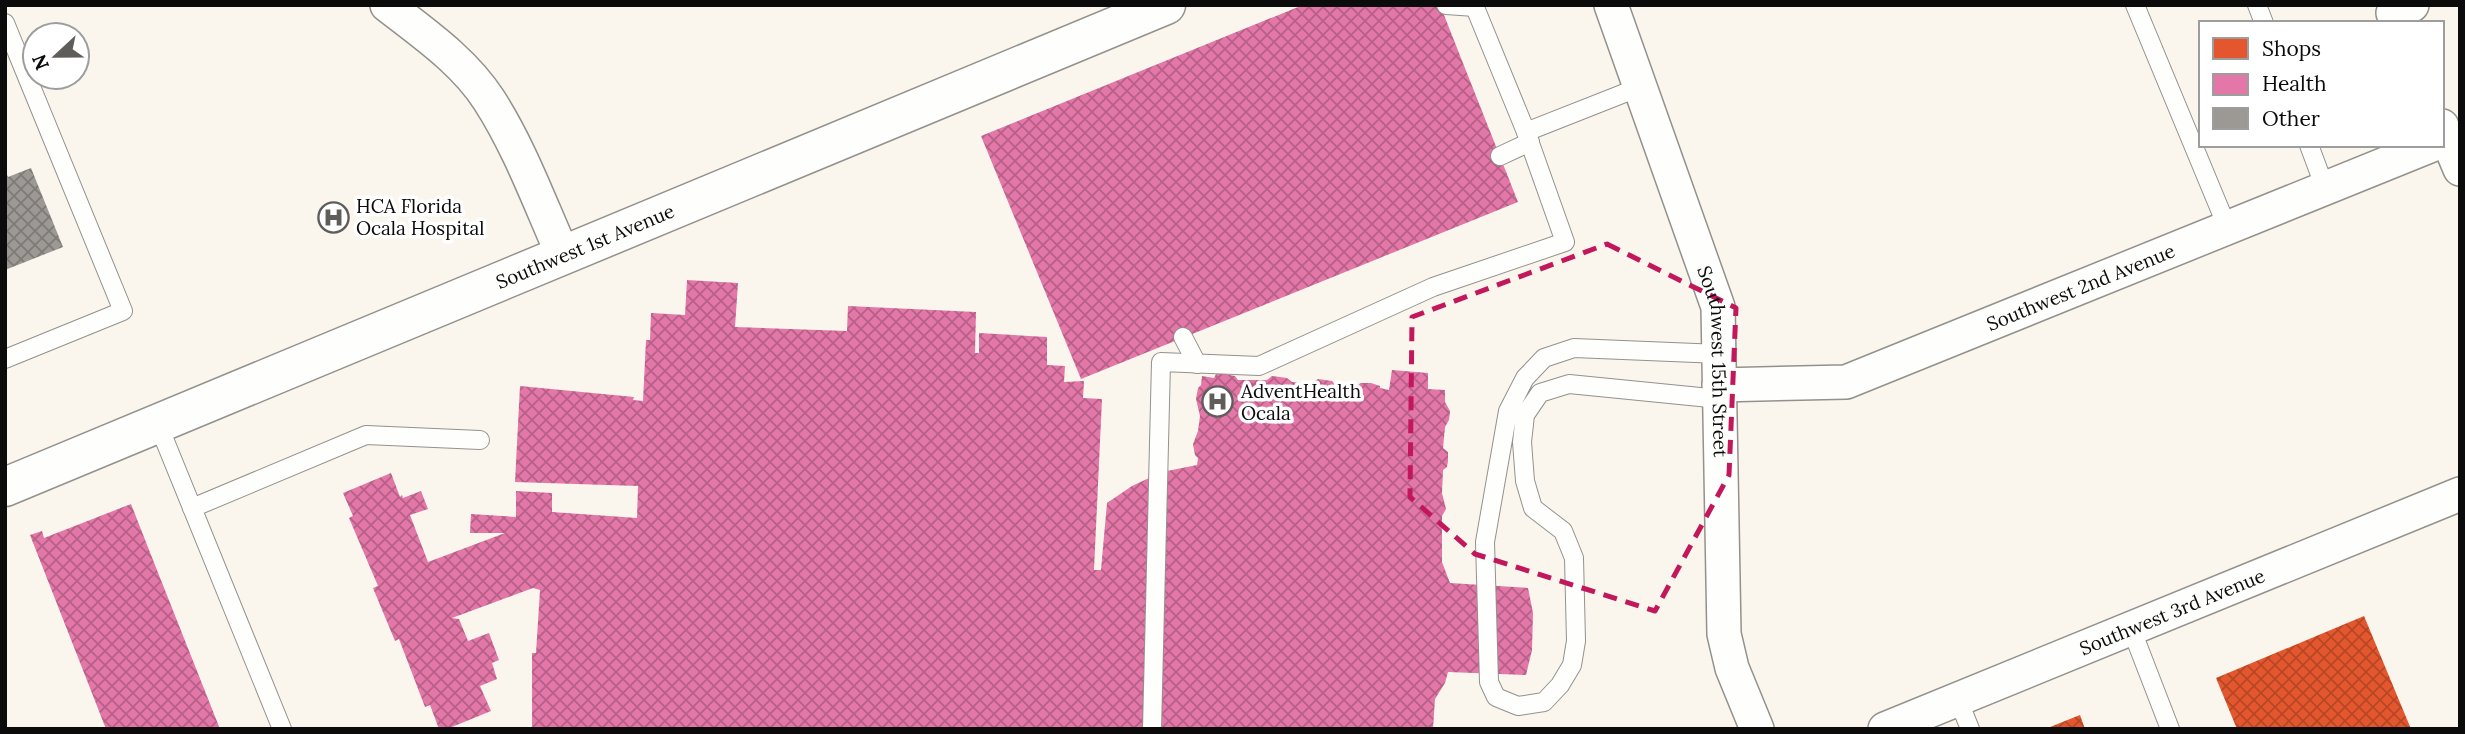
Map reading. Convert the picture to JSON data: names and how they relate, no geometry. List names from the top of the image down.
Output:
{
  "streets": {
    "street": [
      "Southwest 1st Avenue",
      "Southwest 2nd Avenue",
      "Southwest 15th Street",
      "Southwest 3rd Avenue"
    ]
  },
  "crossings": [
    ["Southwest 2nd Avenue", "Southwest 15th Street"]
  ],
  "places": {
    "hospital": ["HCA Florida Ocala Hospital", "AdventHealth Ocala"]
  },
  "legend": ["Shops", "Health", "Other"],
  "north": "left"
}
